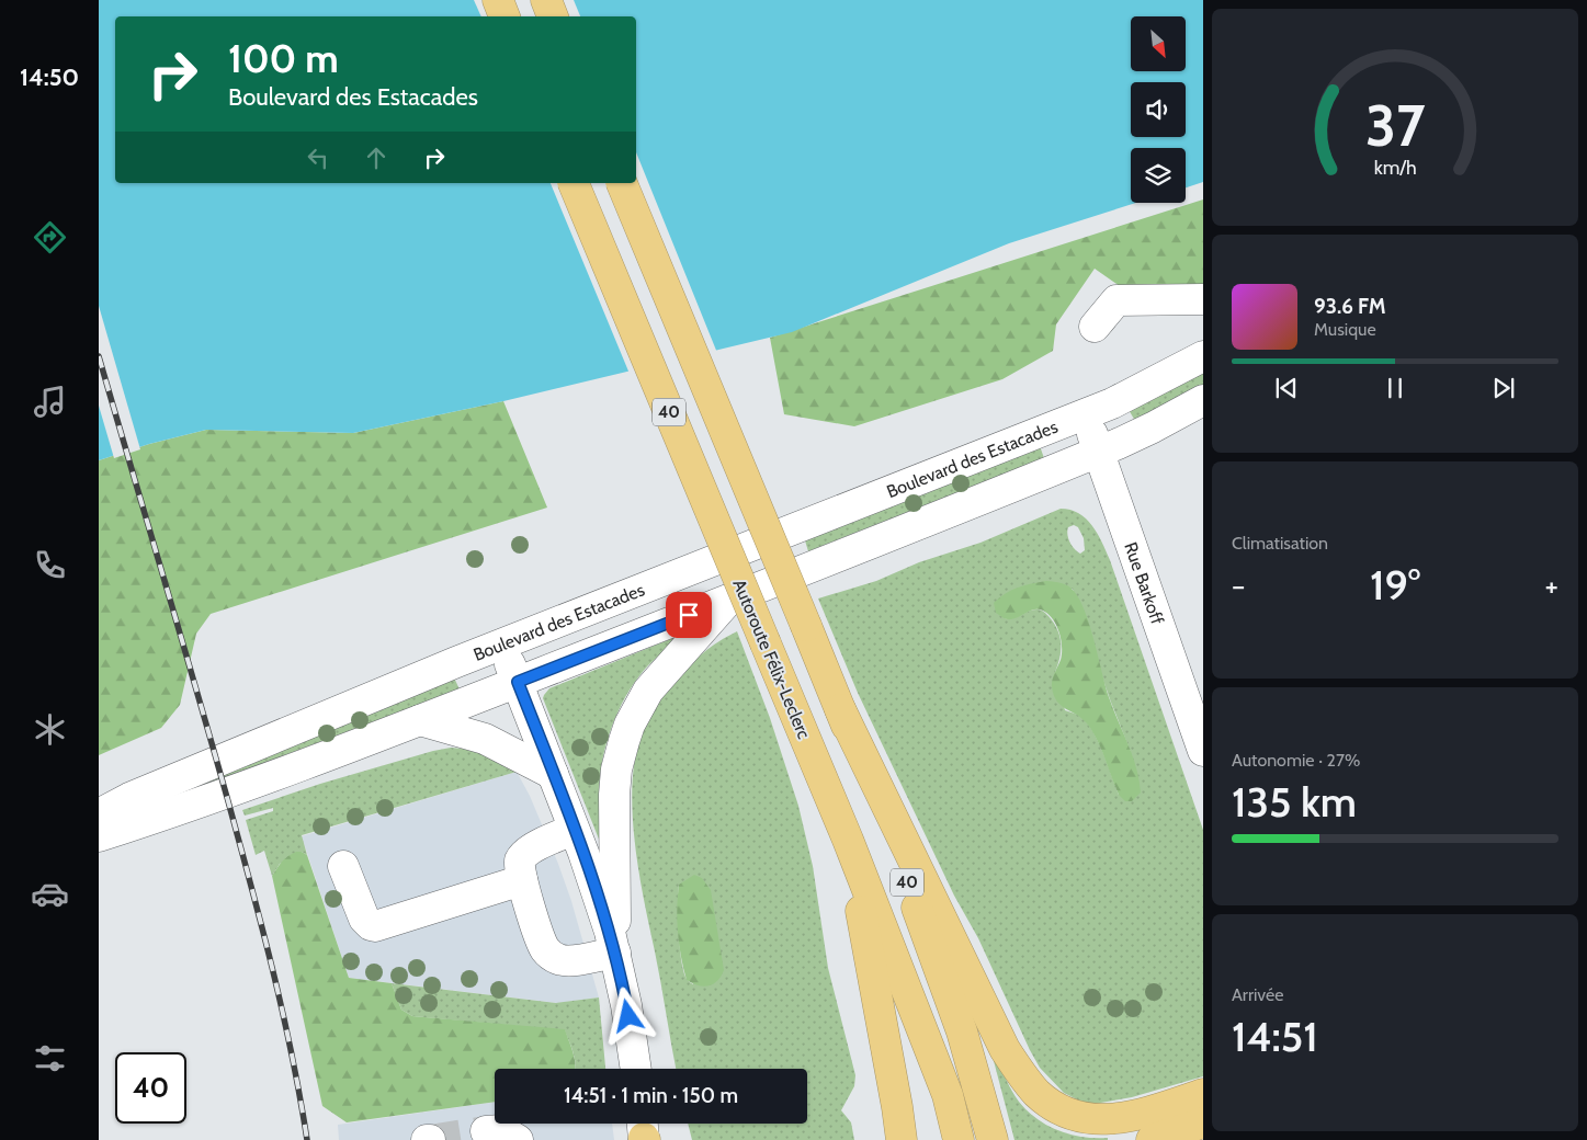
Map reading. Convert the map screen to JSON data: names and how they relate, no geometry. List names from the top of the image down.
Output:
{
  "streets": {
    "highway": ["40", "Autoroute Félix-Leclerc"],
    "street": ["Boulevard des Estacades", "Rue Barkoff"]
  },
  "crossings": [
    ["Boulevard des Estacades", "Rue Barkoff"]
  ],
  "north": "bottom right",
  "page": {
    "tabs": "14:50",
    "turn": ["100 m", "Boulevard des Estacades"],
    "song": ["93.6 FM", "Musique"],
    "tile": [
      "Climatisation",
      ["Autonomie · 27%", "135 km"],
      ["Arrivée", "14:51"]
    ],
    "heat": ["−", "19°", "+"],
    "limit": "40",
    "trip": "14:51 · 1 min · 150 m",
    "gauge": ["37", "km/h"]
  }
}
